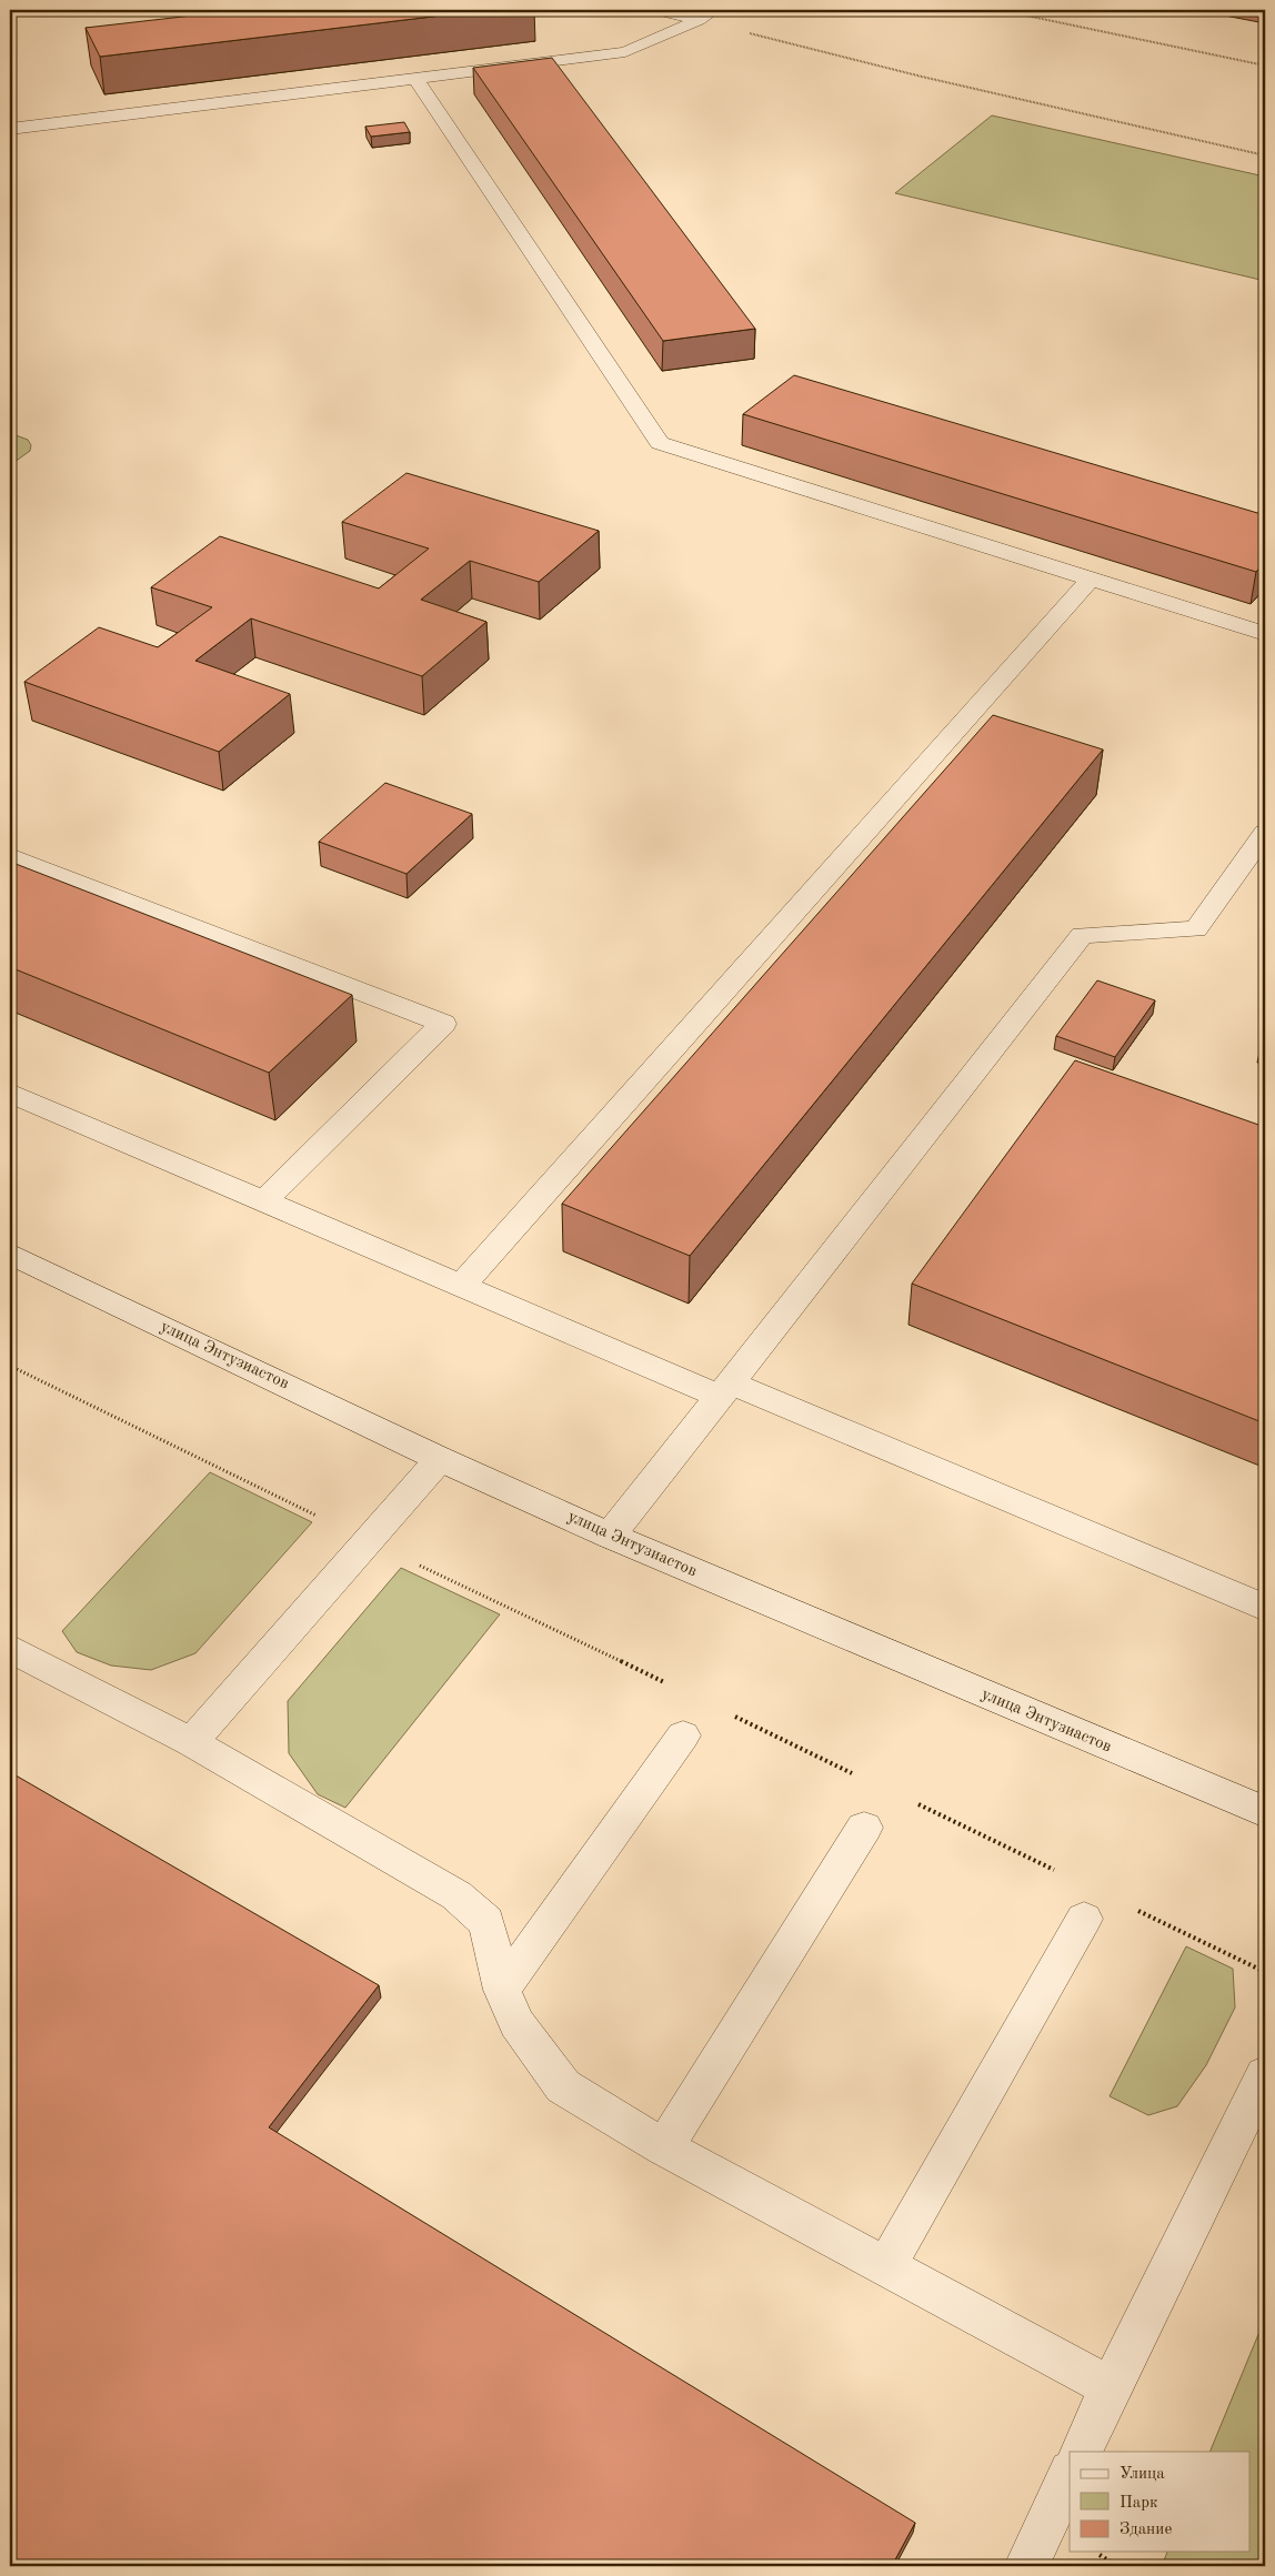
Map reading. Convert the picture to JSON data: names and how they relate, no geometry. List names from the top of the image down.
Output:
{
  "streets": {
    "main road": ["улица Энтузиастов"]
  },
  "legend": ["Улица", "Парк", "Здание"]
}
